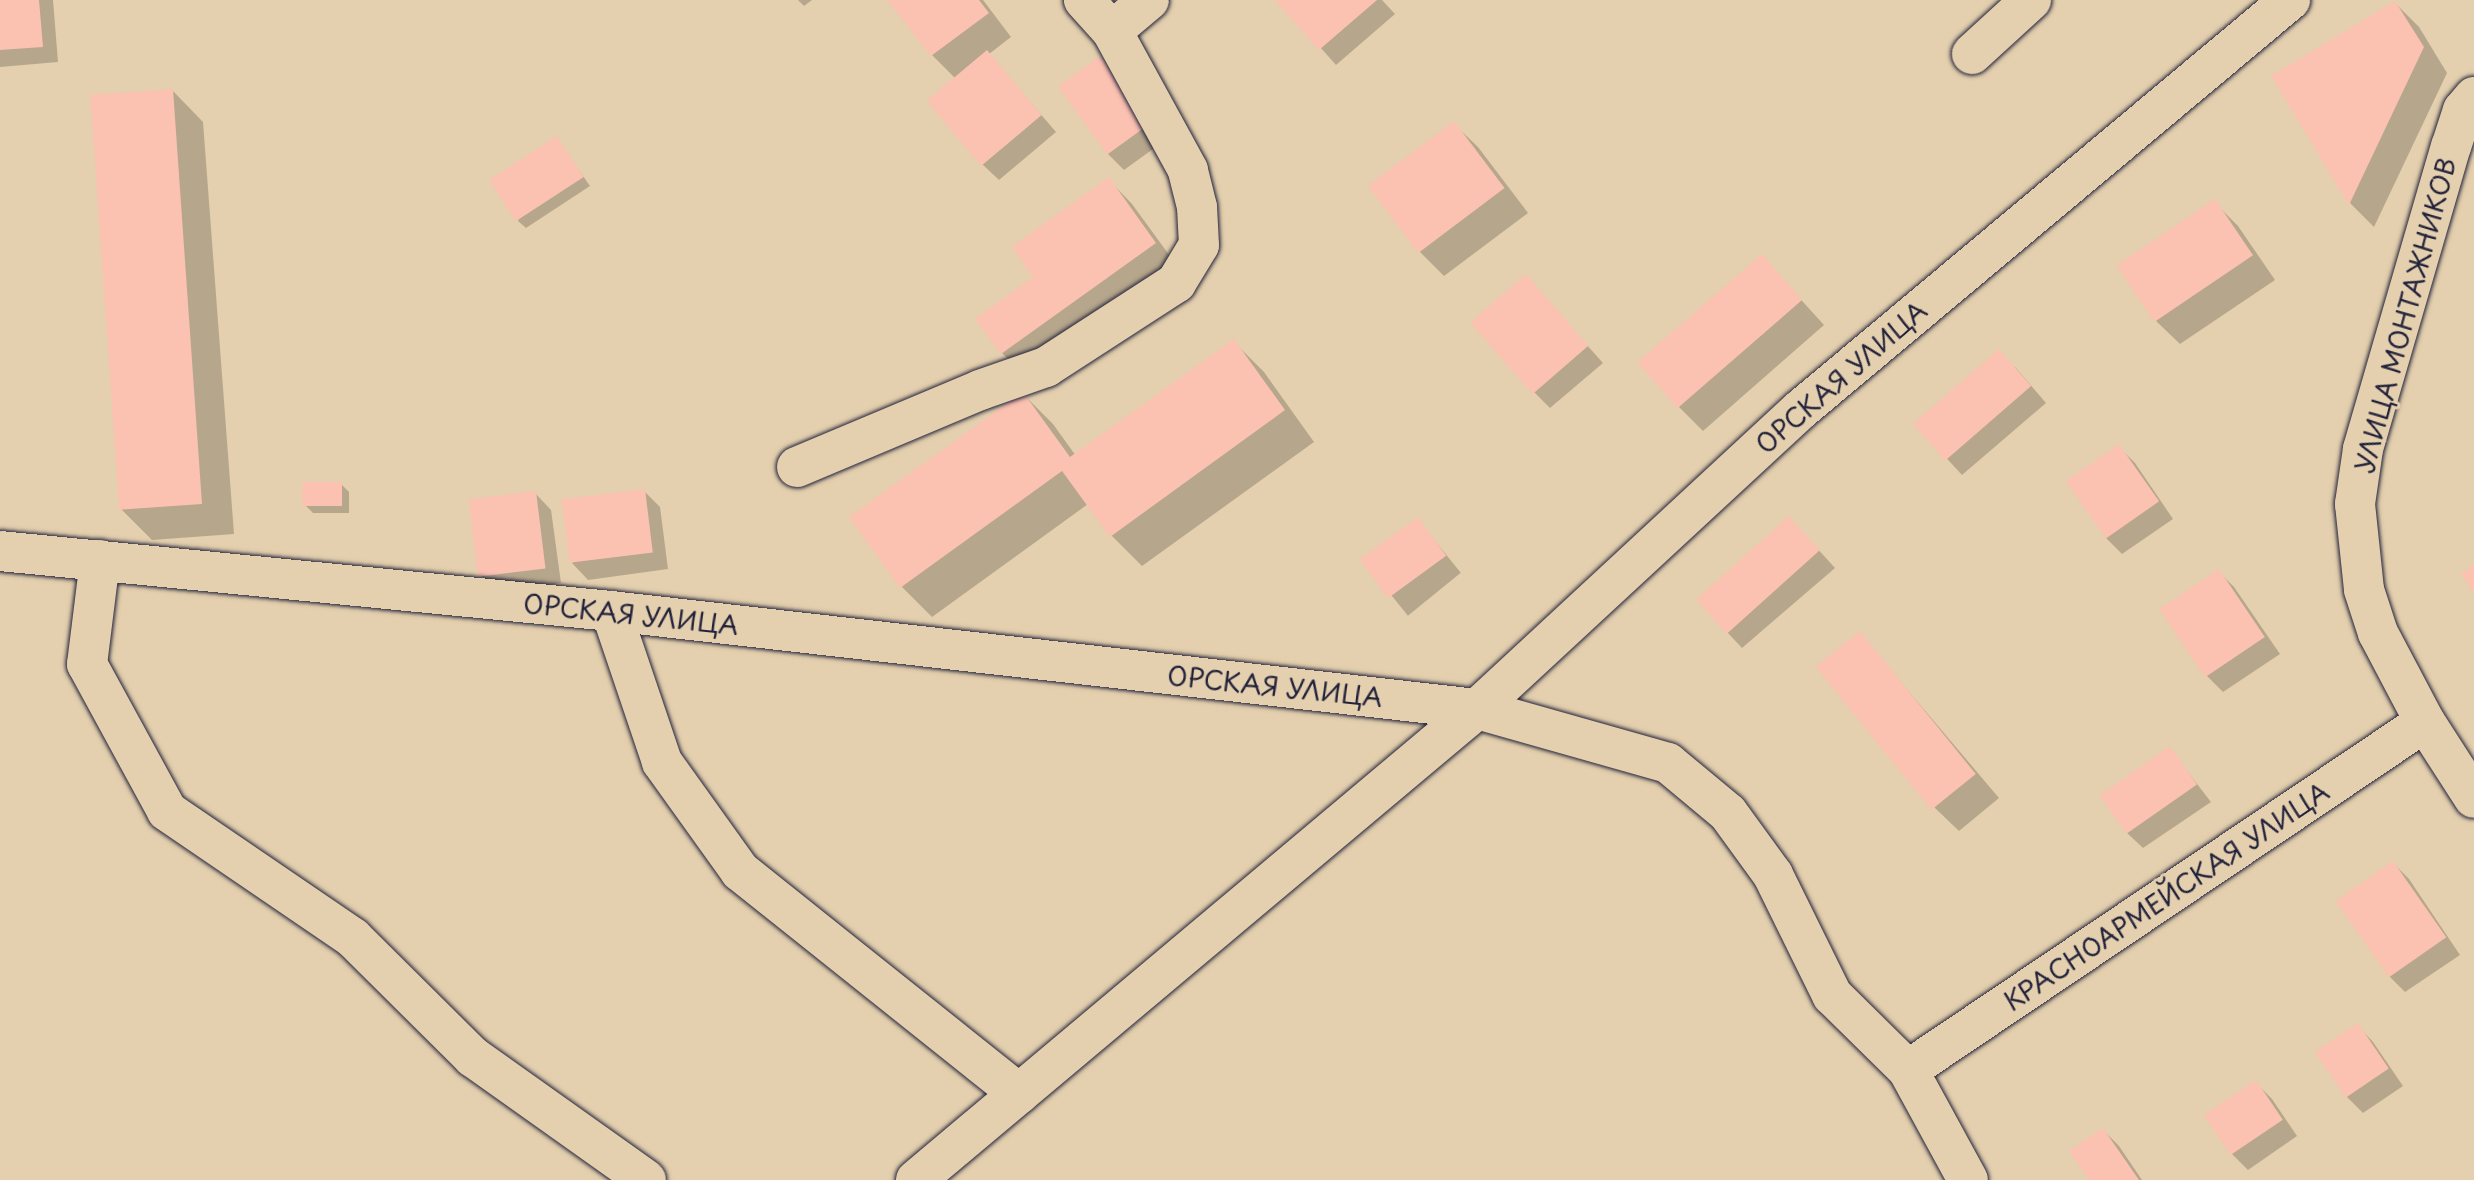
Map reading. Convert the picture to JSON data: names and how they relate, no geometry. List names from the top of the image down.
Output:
{
  "streets": {
    "street": ["УЛИЦА МОНТАЖНИКОВ", "ОРСКАЯ УЛИЦА", "КРАСНОАРМЕЙСКАЯ УЛИЦА"]
  },
  "crossings": [
    ["УЛИЦА МОНТАЖНИКОВ", "КРАСНОАРМЕЙСКАЯ УЛИЦА"]
  ]
}
